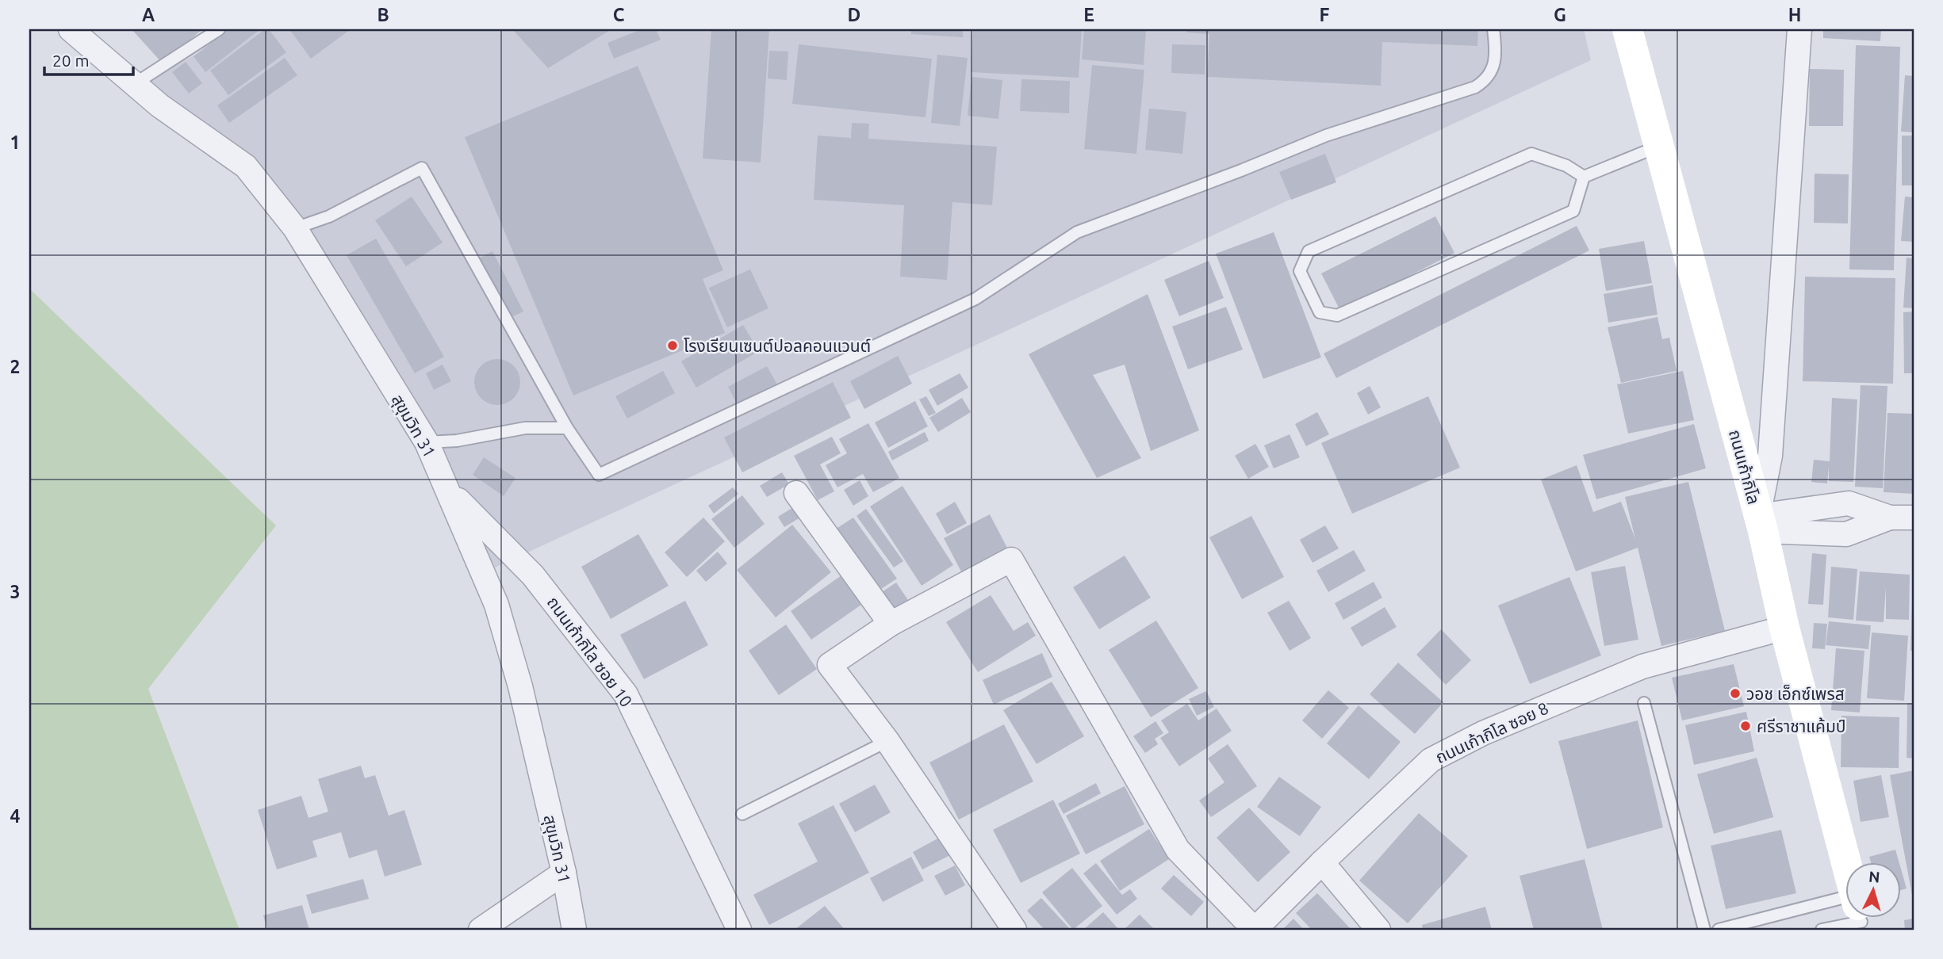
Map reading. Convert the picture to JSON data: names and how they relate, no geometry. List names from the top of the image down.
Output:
{
  "streets": {
    "main road": ["ถนนเก้ากิโล"],
    "street": ["สุขุมวิท 31", "ถนนเก้ากิโล ซอย 10", "ถนนเก้ากิโล ซอย 8"]
  },
  "crossings": [
    ["สุขุมวิท 31", "ถนนเก้ากิโล ซอย 10"],
    ["ถนนเก้ากิโล", "ถนนเก้ากิโล ซอย 8"]
  ],
  "places": ["โรงเรียนเซนต์ปอลคอนแวนต์", "วอช เอ็กซ์เพรส", "ศรีราชาแค้มป์"],
  "scale_bar": "20 m",
  "north": "top",
  "grid": {
    "columns": [
      "A",
      "B",
      "C",
      "D",
      "E",
      "F",
      "G",
      "H"
    ],
    "rows": [
      "1",
      "2",
      "3",
      "4"
    ]
  }
}
